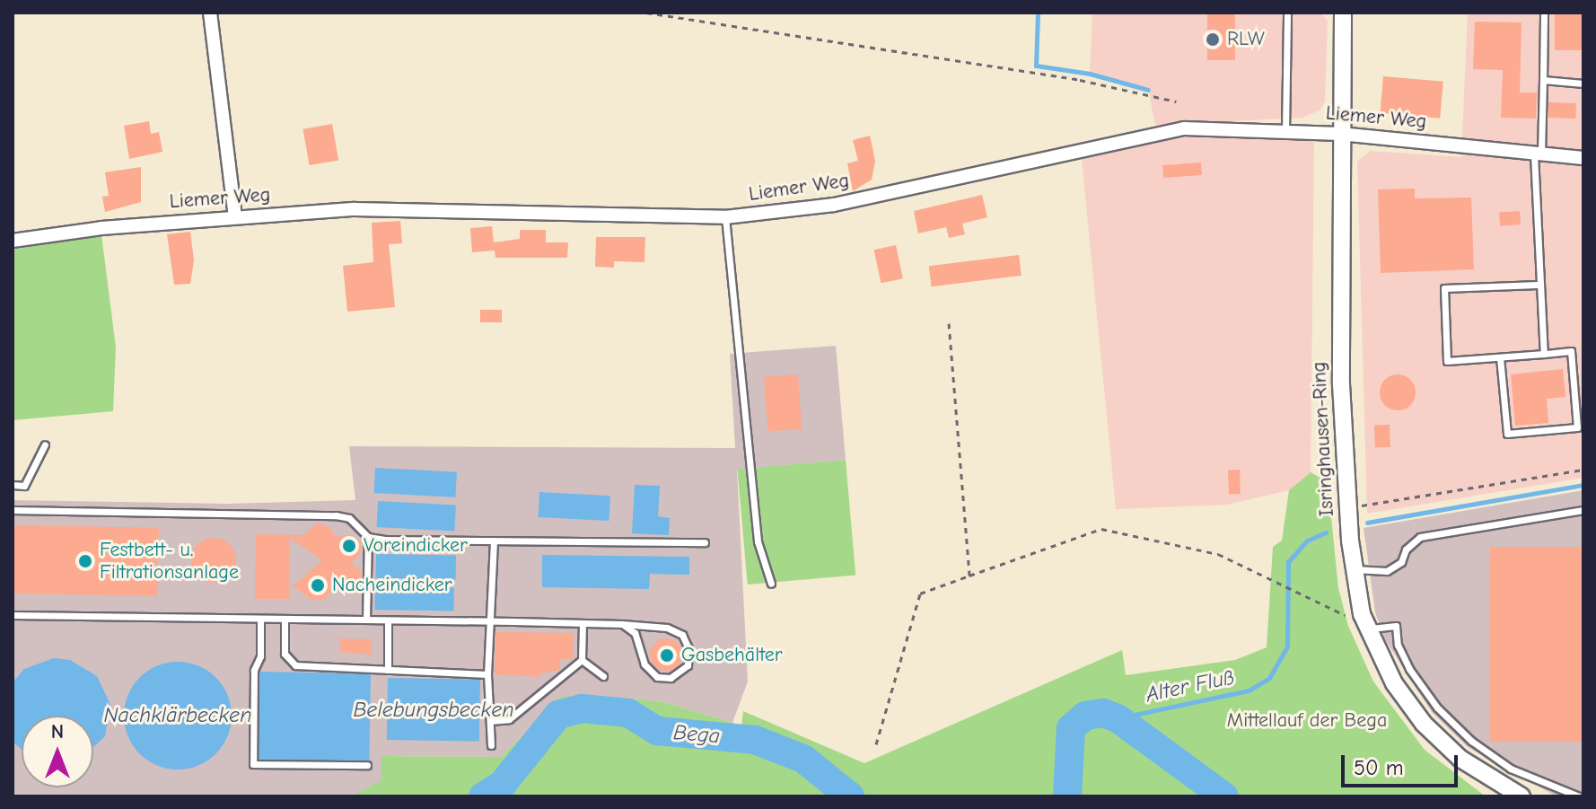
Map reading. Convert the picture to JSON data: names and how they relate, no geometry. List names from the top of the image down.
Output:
{
  "streets": {
    "street": ["Liemer Weg", "Isringhausen-Ring"]
  },
  "crossings": [
    ["Liemer Weg", "Isringhausen-Ring"]
  ],
  "water": [
    "Alter Fluß",
    "Belebungsbecken",
    "Nachklärbecken",
    "Bega"
  ],
  "parks": ["Mittellauf der Bega"],
  "places": [
    "RLW",
    "Voreindicker",
    "Festbett- u. Filtrationsanlage",
    "Nacheindicker",
    "Gasbehälter"
  ],
  "scale_bar": "50 m",
  "north": "top"
}
